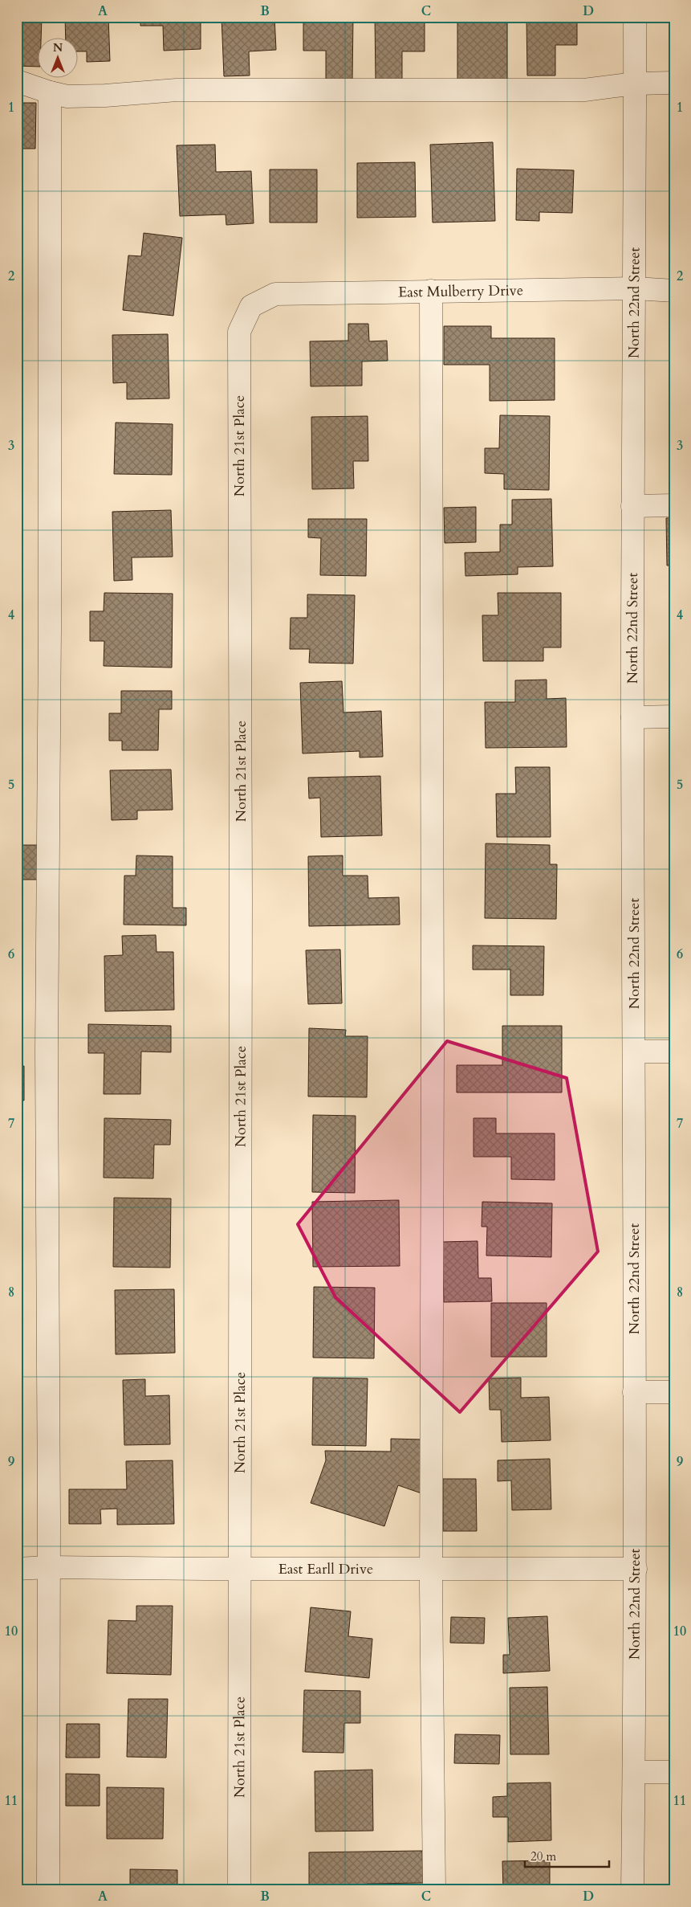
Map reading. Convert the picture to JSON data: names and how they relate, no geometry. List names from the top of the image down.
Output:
{
  "streets": {
    "street": [
      "East Mulberry Drive",
      "North 22nd Street",
      "North 21st Place",
      "East Earll Drive"
    ]
  },
  "crossings": [
    ["East Mulberry Drive", "North 22nd Street"],
    ["East Mulberry Drive", "North 21st Place"],
    ["North 22nd Street", "East Earll Drive"],
    ["North 21st Place", "East Earll Drive"]
  ],
  "scale_bar": "20 m",
  "north": "top",
  "grid": {
    "columns": [
      "A",
      "B",
      "C",
      "D"
    ],
    "rows": [
      "1",
      "2",
      "3",
      "4",
      "5",
      "6",
      "7",
      "8",
      "9",
      "10",
      "11"
    ]
  }
}
